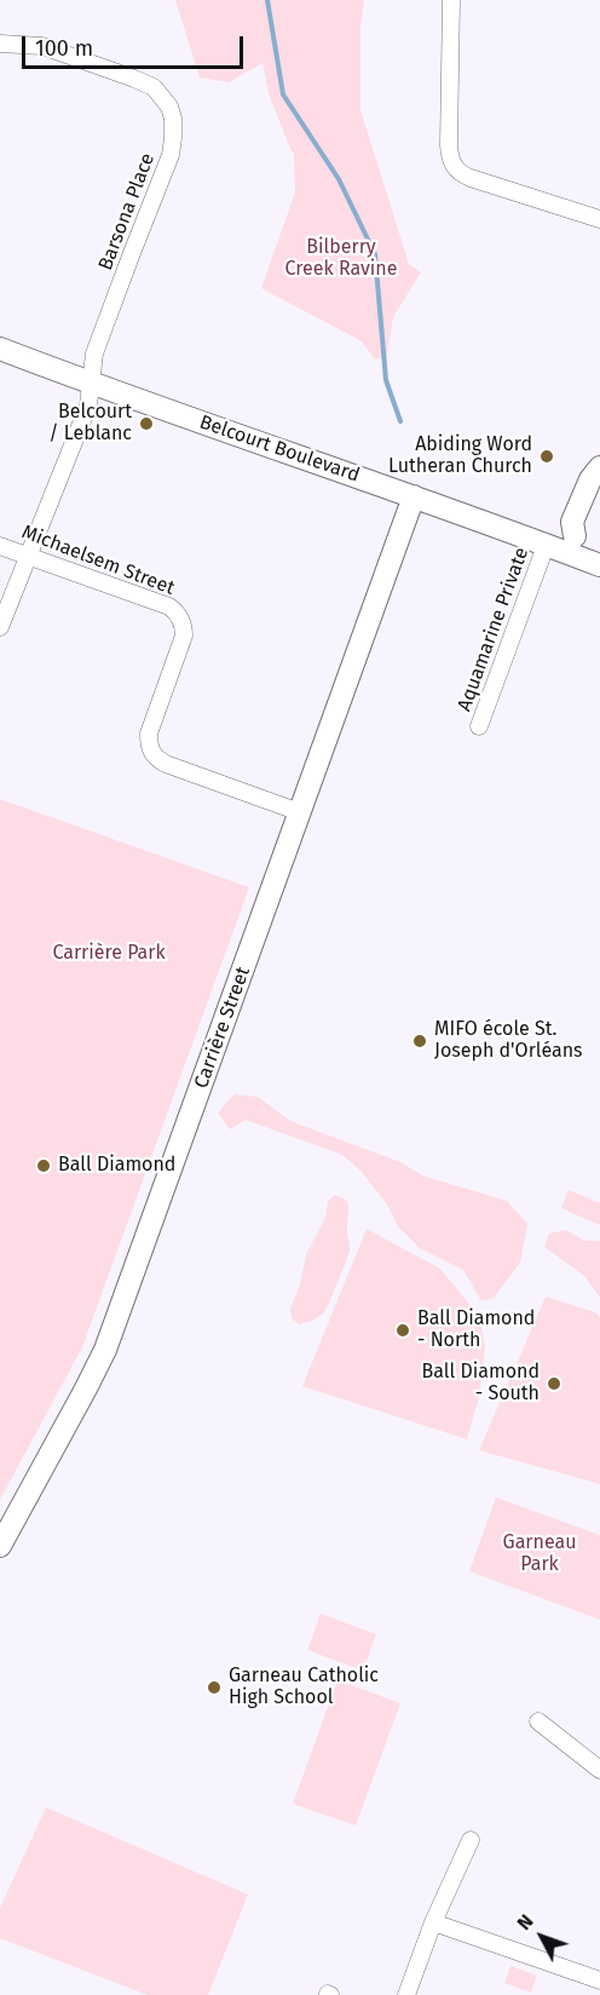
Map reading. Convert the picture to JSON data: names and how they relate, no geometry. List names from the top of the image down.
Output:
{
  "streets": {
    "street": [
      "Barsona Place",
      "Belcourt Boulevard",
      "Michaelsem Street",
      "Aquamarine Private",
      "Carrière Street"
    ]
  },
  "crossings": [
    ["Barsona Place", "Belcourt Boulevard"],
    ["Barsona Place", "Michaelsem Street"],
    ["Belcourt Boulevard", "Aquamarine Private"],
    ["Belcourt Boulevard", "Carrière Street"],
    ["Michaelsem Street", "Carrière Street"]
  ],
  "parks": ["Bilberry Creek Ravine", "Carrière Park", "Garneau Park"],
  "places": [
    "Belcourt / Leblanc",
    "Abiding Word Lutheran Church",
    "MIFO école St. Joseph d'Orléans",
    "Ball Diamond",
    "Ball Diamond - North",
    "Ball Diamond - South",
    "Garneau Catholic High School"
  ],
  "scale_bar": "100 m",
  "north": "top left"
}
